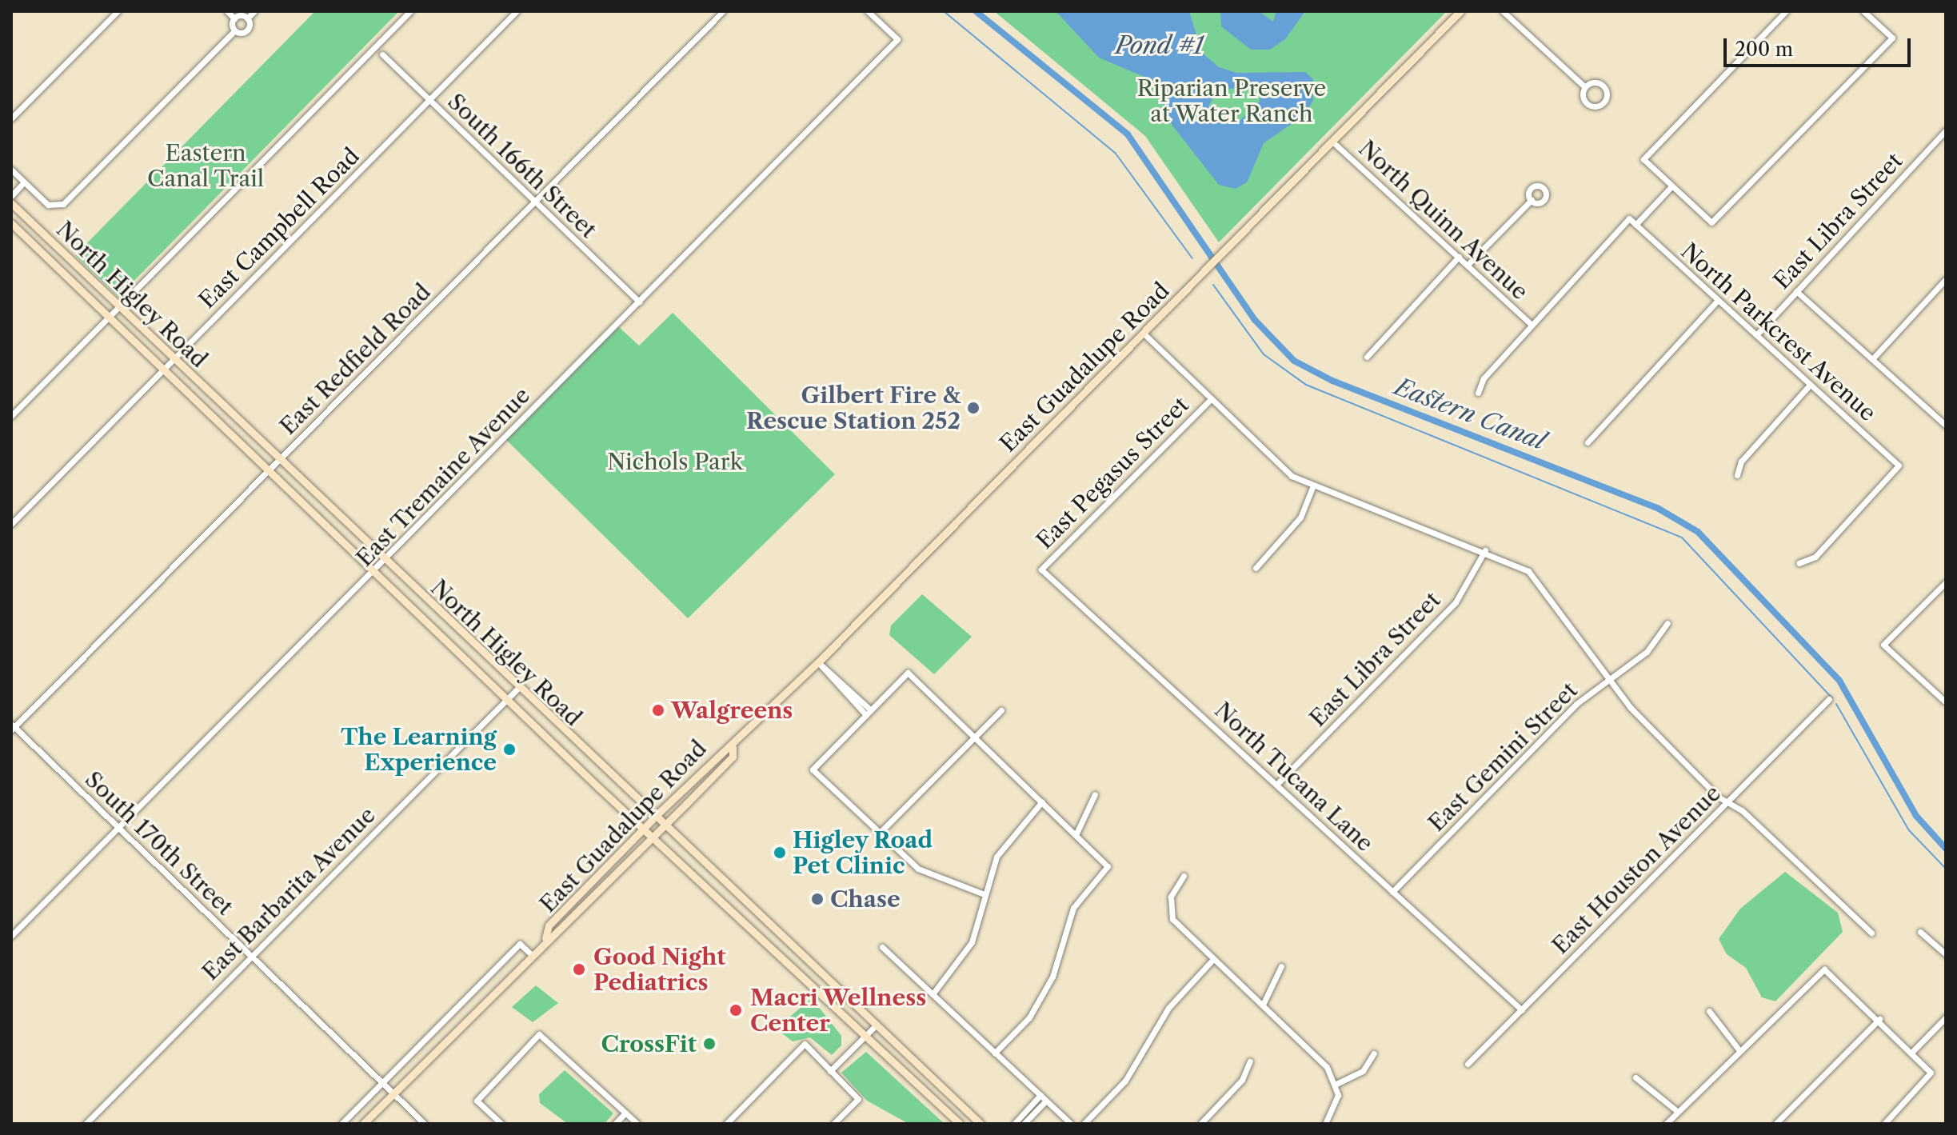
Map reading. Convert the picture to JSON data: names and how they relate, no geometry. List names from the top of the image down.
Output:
{
  "streets": {
    "main road": ["North Higley Road", "East Guadalupe Road"],
    "street": [
      "South 166th Street",
      "North Quinn Avenue",
      "East Libra Street",
      "East Campbell Road",
      "North Parkcrest Avenue",
      "East Redfield Road",
      "East Pegasus Street",
      "East Tremaine Avenue",
      "East Gemini Street",
      "North Tucana Lane",
      "South 170th Street",
      "East Houston Avenue",
      "East Barbarita Avenue"
    ]
  },
  "crossings": [
    ["South 166th Street", "East Campbell Road"],
    ["South 166th Street", "East Redfield Road"],
    ["South 166th Street", "East Tremaine Avenue"],
    ["North Quinn Avenue", "East Guadalupe Road"],
    ["East Libra Street", "North Parkcrest Avenue"],
    ["East Libra Street", "North Tucana Lane"],
    ["East Campbell Road", "North Higley Road"],
    ["North Higley Road", "East Redfield Road"],
    ["North Higley Road", "East Guadalupe Road"],
    ["North Higley Road", "East Tremaine Avenue"],
    ["North Higley Road", "East Barbarita Avenue"],
    ["East Redfield Road", "South 170th Street"],
    ["East Guadalupe Road", "South 170th Street"],
    ["East Pegasus Street", "North Tucana Lane"],
    ["East Tremaine Avenue", "South 170th Street"],
    ["East Gemini Street", "North Tucana Lane"],
    ["North Tucana Lane", "East Houston Avenue"],
    ["South 170th Street", "East Barbarita Avenue"]
  ],
  "water": ["Pond #1", "Eastern Canal"],
  "parks": ["Riparian Preserve at Water Ranch", "Eastern Canal Trail", "Nichols Park"],
  "places": [
    "Gilbert Fire & Rescue Station 252",
    "Walgreens",
    "The Learning Experience",
    "Higley Road Pet Clinic",
    "Chase",
    "Good Night Pediatrics",
    "Macri Wellness Center",
    "CrossFit"
  ],
  "scale_bar": "200 m"
}
